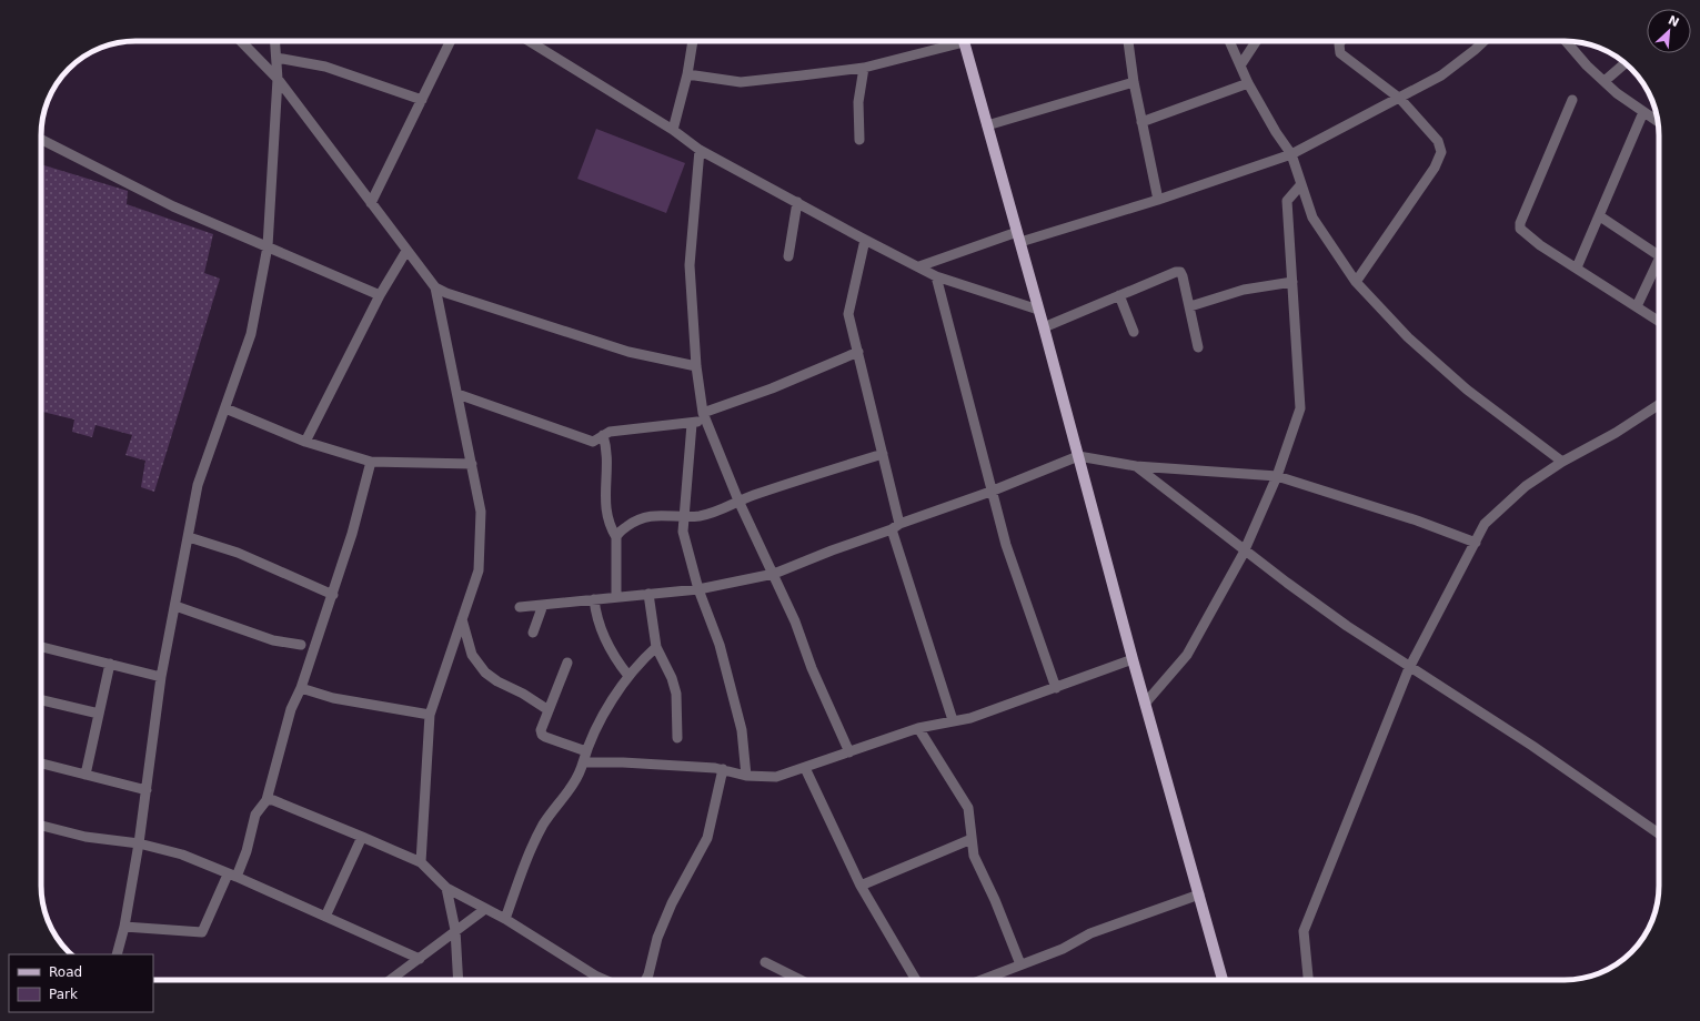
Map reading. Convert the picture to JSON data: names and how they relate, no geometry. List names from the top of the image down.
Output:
{
  "legend": ["Road", "Park"],
  "north": "top right"
}
